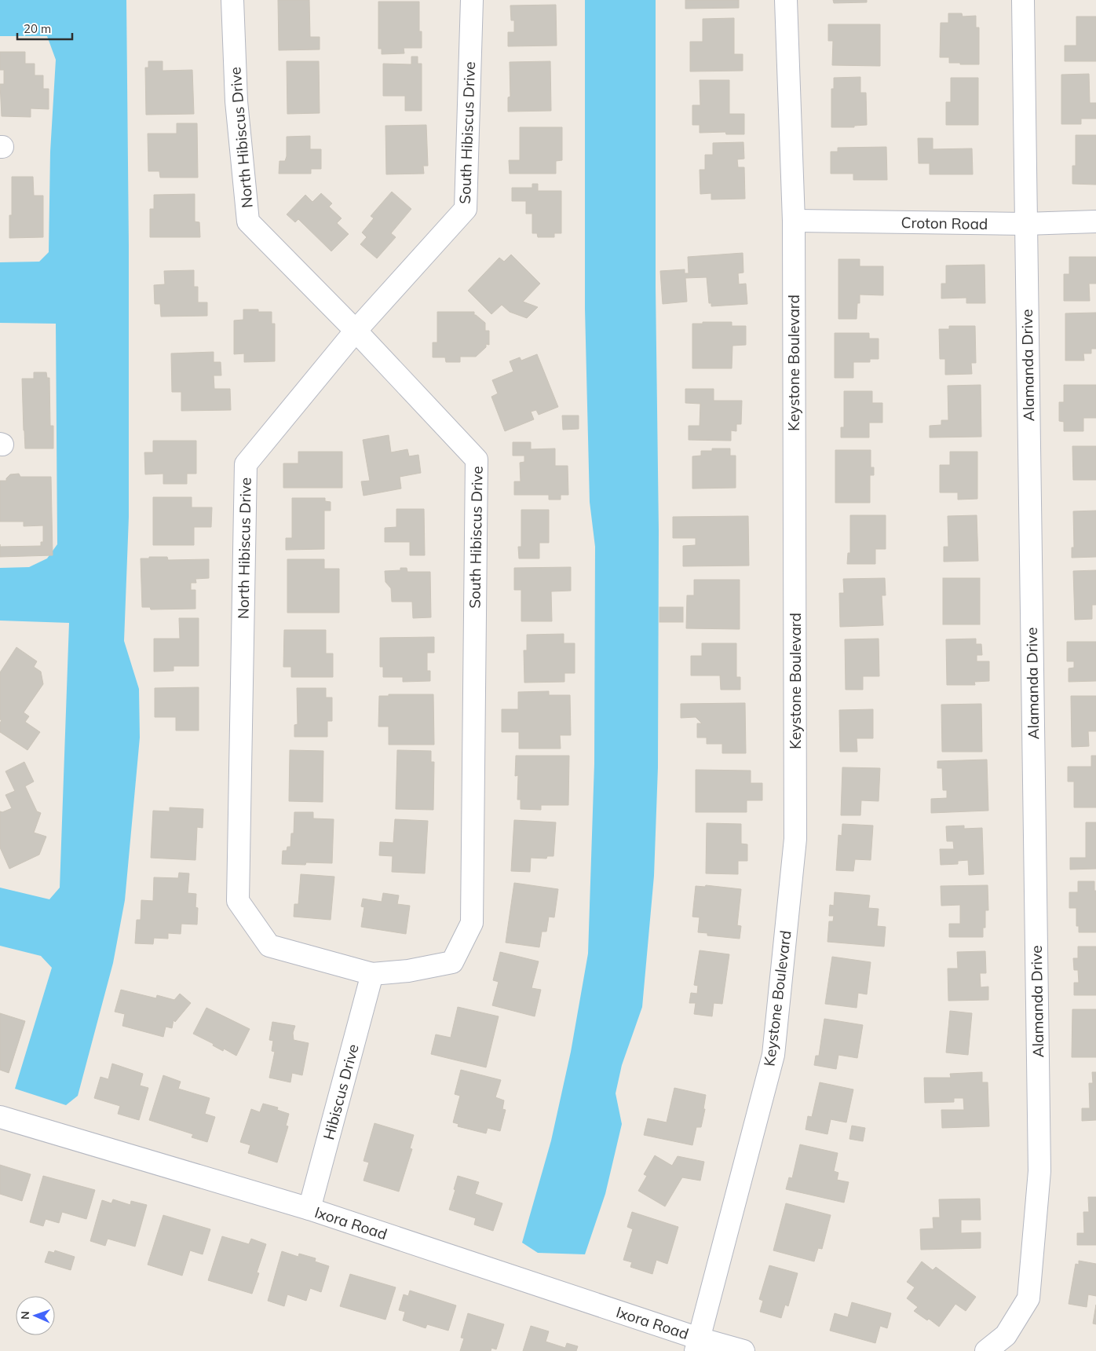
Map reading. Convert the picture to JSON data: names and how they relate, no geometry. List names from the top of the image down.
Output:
{
  "streets": {
    "street": [
      "South Hibiscus Drive",
      "North Hibiscus Drive",
      "Croton Road",
      "Keystone Boulevard",
      "Alamanda Drive",
      "Hibiscus Drive",
      "Ixora Road"
    ]
  },
  "crossings": [
    ["South Hibiscus Drive", "North Hibiscus Drive"],
    ["South Hibiscus Drive", "Hibiscus Drive"],
    ["North Hibiscus Drive", "Hibiscus Drive"],
    ["Croton Road", "Keystone Boulevard"],
    ["Croton Road", "Alamanda Drive"],
    ["Keystone Boulevard", "Ixora Road"],
    ["Hibiscus Drive", "Ixora Road"]
  ],
  "scale_bar": "20 m",
  "north": "left"
}
